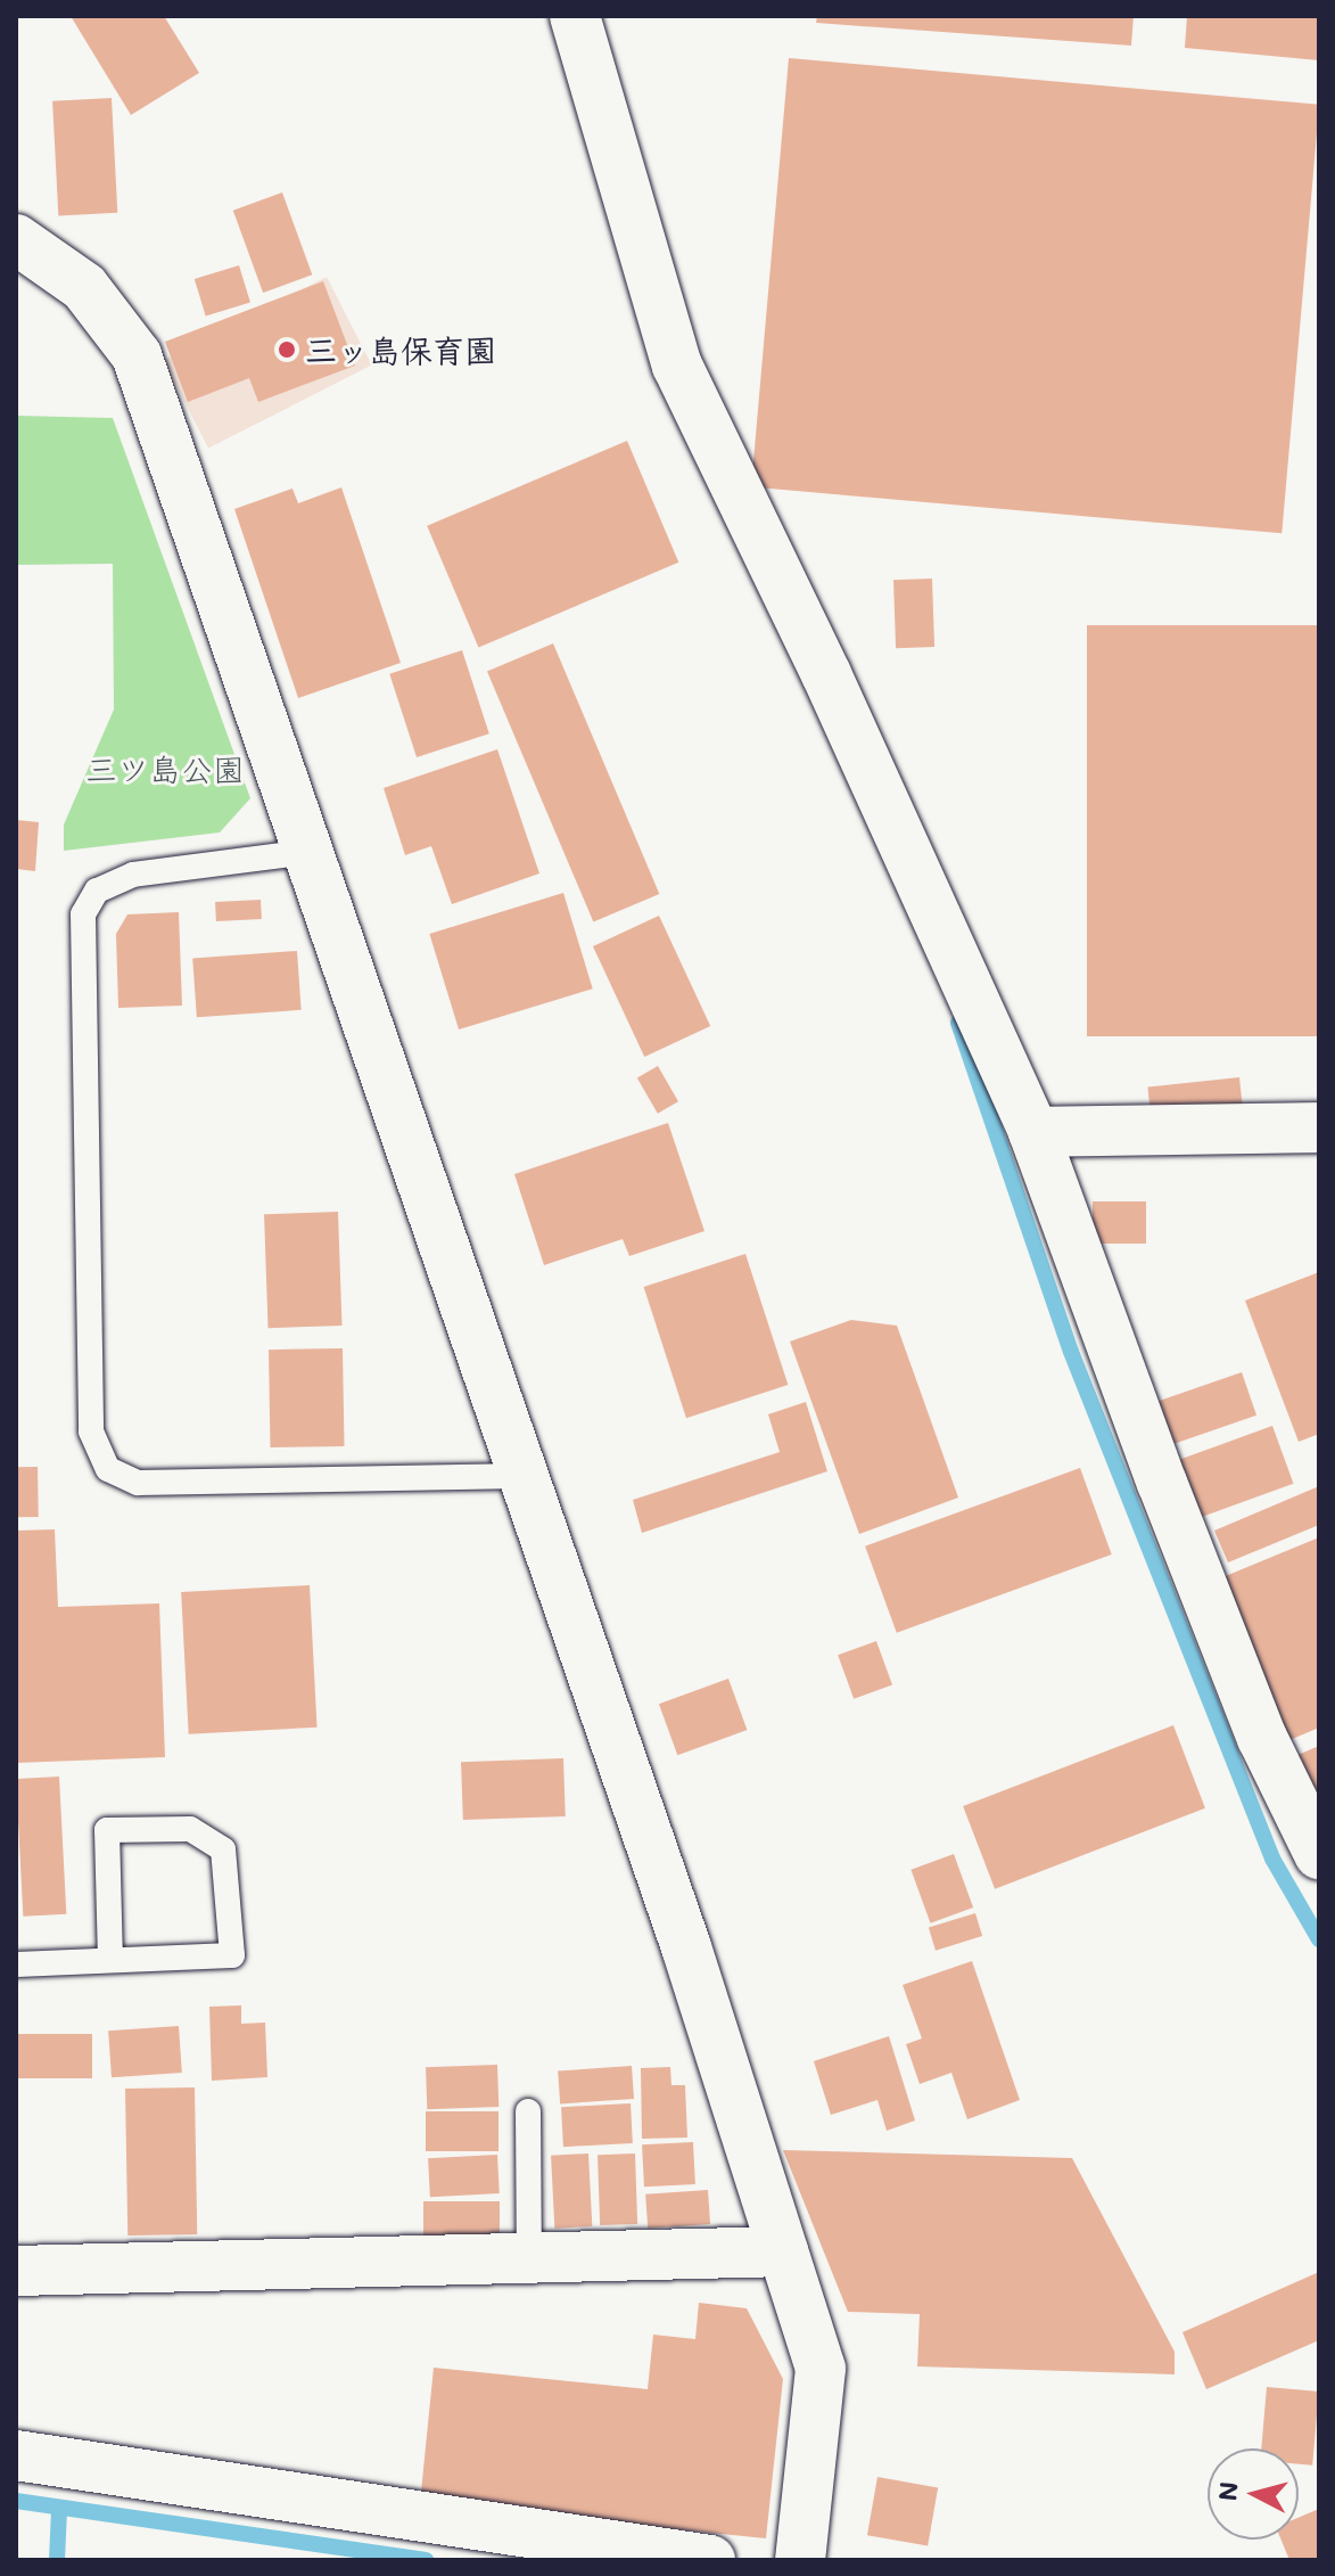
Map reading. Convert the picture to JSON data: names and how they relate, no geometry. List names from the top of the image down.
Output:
{
  "parks": ["三ツ島公園"],
  "places": ["三ッ島保育園"],
  "north": "left"
}
